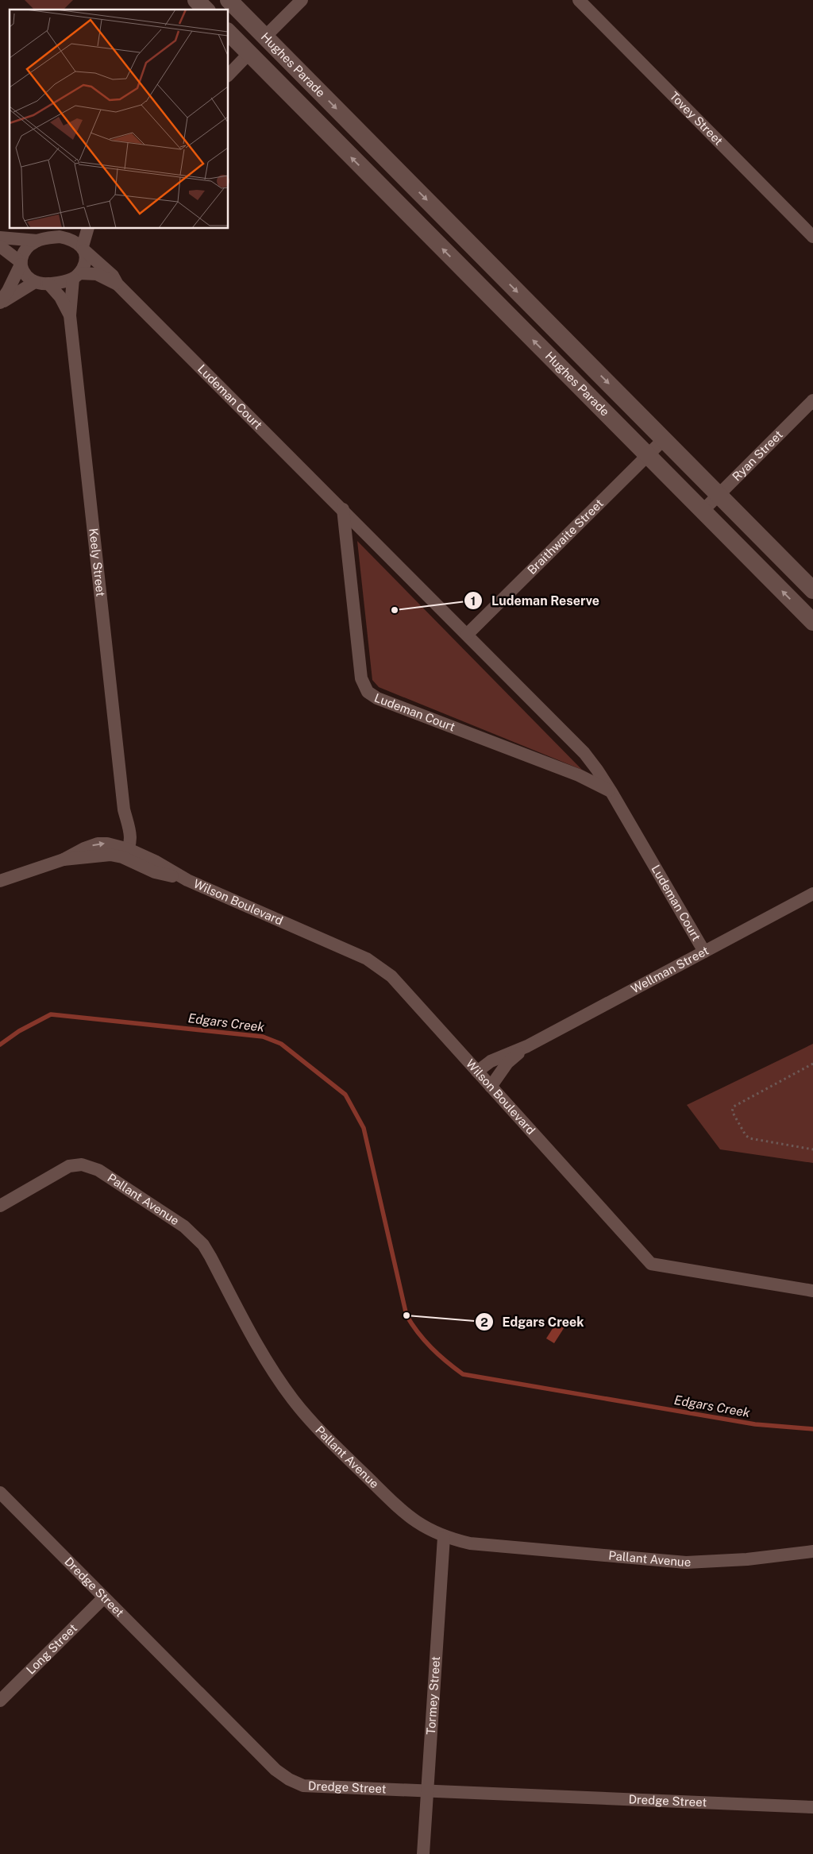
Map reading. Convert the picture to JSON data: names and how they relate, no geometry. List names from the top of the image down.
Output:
{
  "streets": {
    "street": [
      "Hughes Parade",
      "Tovey Street",
      "Ludeman Court",
      "Ryan Street",
      "Braithwaite Street",
      "Keely Street",
      "Wilson Boulevard",
      "Wellman Street",
      "Pallant Avenue",
      "Dredge Street",
      "Long Street",
      "Tormey Street"
    ]
  },
  "crossings": [
    ["Hughes Parade", "Ryan Street"],
    ["Hughes Parade", "Braithwaite Street"],
    ["Ludeman Court", "Braithwaite Street"],
    ["Ludeman Court", "Keely Street"],
    ["Ludeman Court", "Wellman Street"],
    ["Keely Street", "Wilson Boulevard"],
    ["Wilson Boulevard", "Wellman Street"],
    ["Pallant Avenue", "Tormey Street"],
    ["Dredge Street", "Long Street"],
    ["Dredge Street", "Tormey Street"]
  ],
  "water": ["Edgars Creek"],
  "places": ["Ludeman Reserve", "Edgars Creek"]
}
